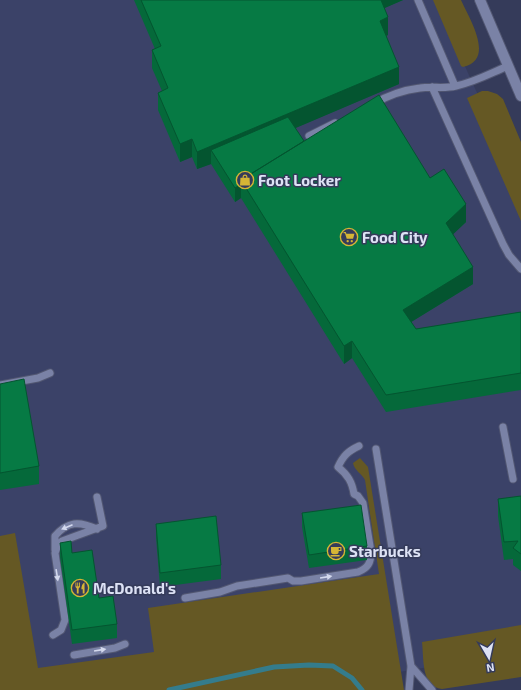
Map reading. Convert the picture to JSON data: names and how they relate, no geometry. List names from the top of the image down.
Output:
{
  "places": {
    "shop": ["Foot Locker"],
    "supermarket": ["Food City"],
    "cafe": ["Starbucks"],
    "restaurant": ["McDonald's"]
  },
  "north": "bottom"
}
